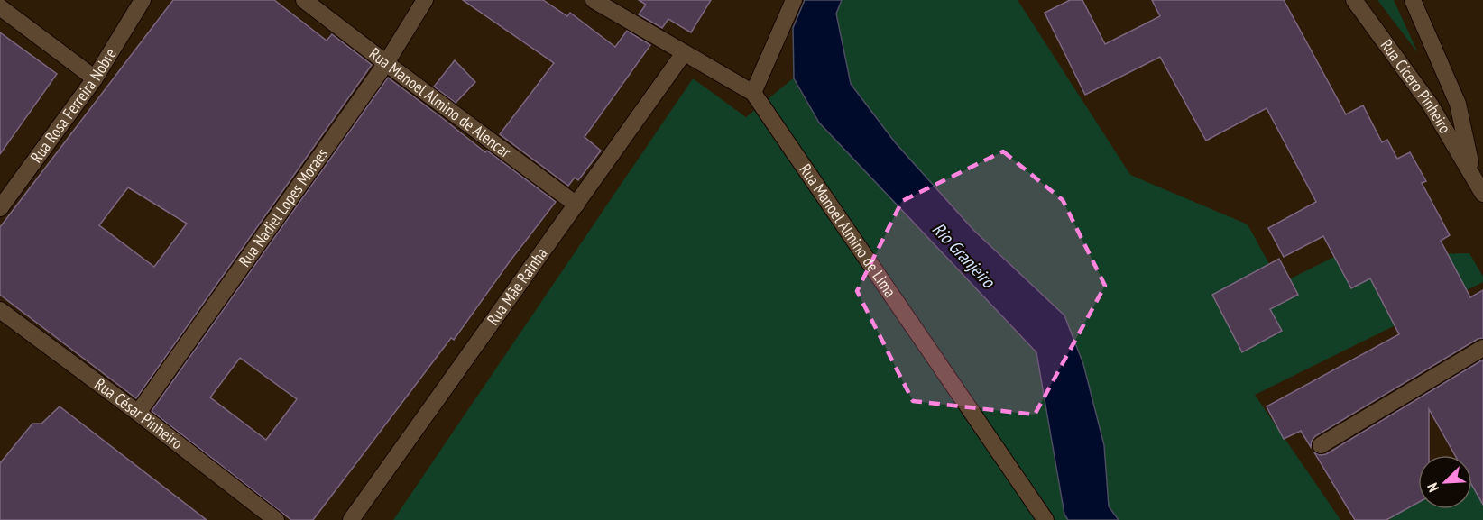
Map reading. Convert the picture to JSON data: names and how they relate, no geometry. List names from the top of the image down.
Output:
{
  "streets": {
    "street": [
      "Rua Cícero Pinheiro",
      "Rua Manoel Almino de Alencar",
      "Rua Rosa Ferreira Nobre",
      "Rua Nadiel Lopes Moraes",
      "Rua Manoel Almino de Lima",
      "Rua Mãe Rainha",
      "Rua César Pinheiro"
    ]
  },
  "crossings": [
    ["Rua Manoel Almino de Alencar", "Rua Nadiel Lopes Moraes"],
    ["Rua Manoel Almino de Alencar", "Rua Mãe Rainha"],
    ["Rua Nadiel Lopes Moraes", "Rua César Pinheiro"],
    ["Rua Manoel Almino de Lima", "Rua Mãe Rainha"]
  ],
  "water": ["Rio Granjeiro"],
  "north": "bottom left"
}
